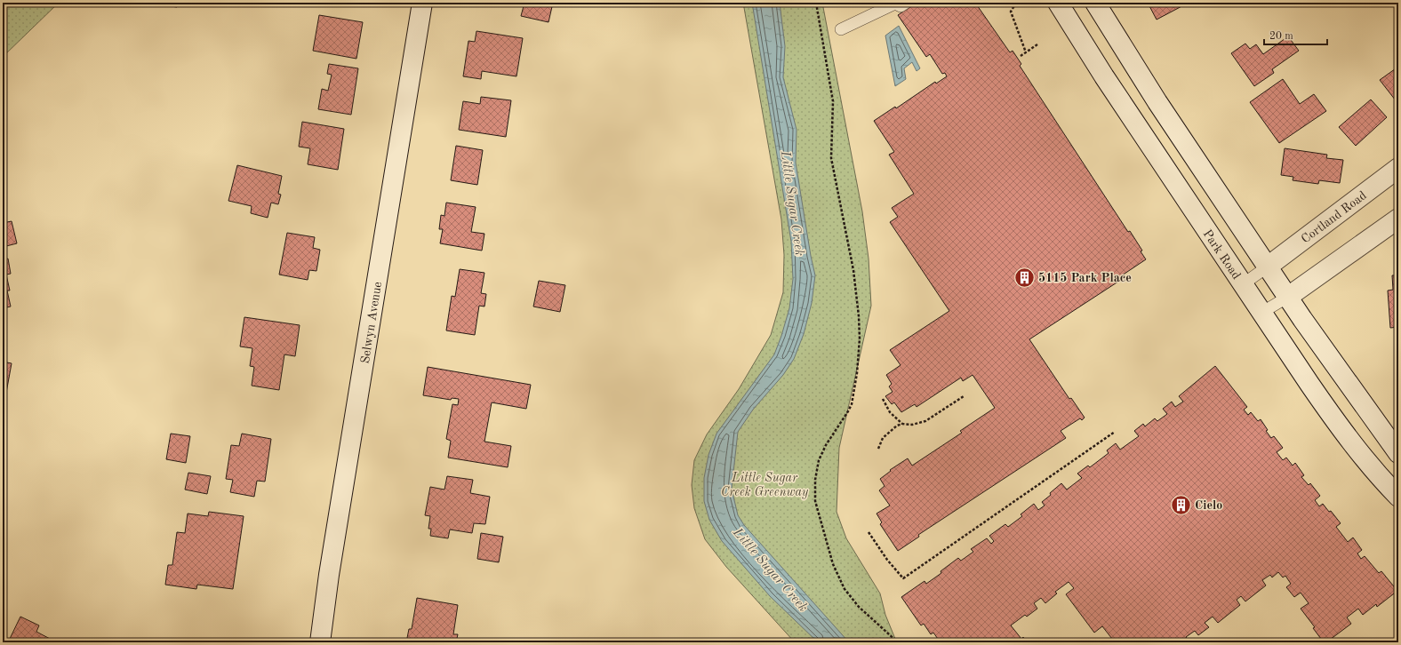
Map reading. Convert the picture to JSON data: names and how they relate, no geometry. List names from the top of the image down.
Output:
{
  "streets": {
    "main road": ["Cortland Road", "Park Road", "Selwyn Avenue"]
  },
  "water": ["Little Sugar Creek"],
  "parks": ["Little Sugar Creek Greenway"],
  "places": {
    "building": ["5115 Park Place", "Cielo"]
  },
  "scale_bar": "20 m"
}
